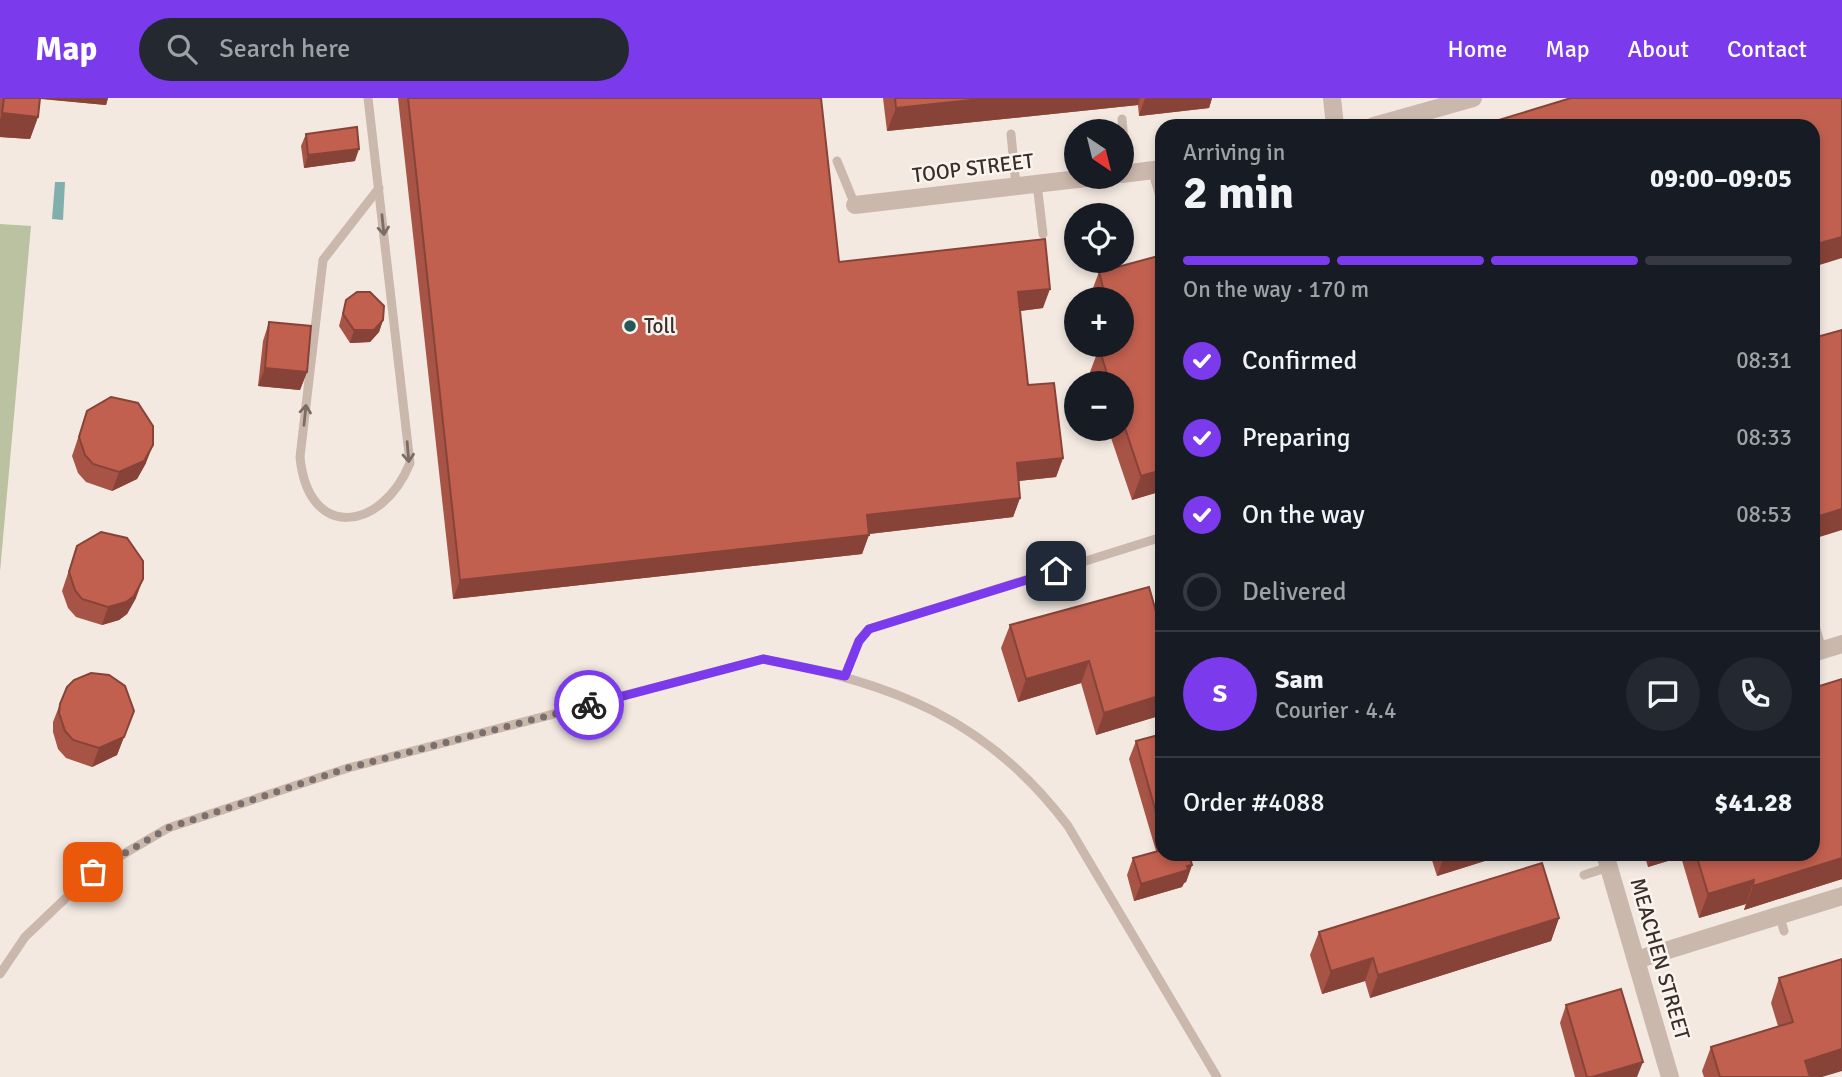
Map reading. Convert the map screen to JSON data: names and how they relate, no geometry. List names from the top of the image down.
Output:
{
  "streets": {
    "street": ["TOOP STREET", "MEACHEN STREET"]
  },
  "places": ["Toll"],
  "north": "bottom right",
  "page": {
    "header": "Map",
    "search": "Search here",
    "nav": [
      "Home",
      "Map",
      "About",
      "Contact"
    ],
    "map_buttons": ["+", "−"],
    "heading": ["2 min", "Arriving in", "09:00–09:05"],
    "panel": [
      "Sam",
      "Courier · 4.4",
      "Order #4088",
      "$41.28"
    ],
    "bar": "On the way · 170 m",
    "list": [
      ["Confirmed", "08:31"],
      ["Preparing", "08:33"],
      ["On the way", "08:53"],
      "Delivered"
    ],
    "round": "S"
  }
}
